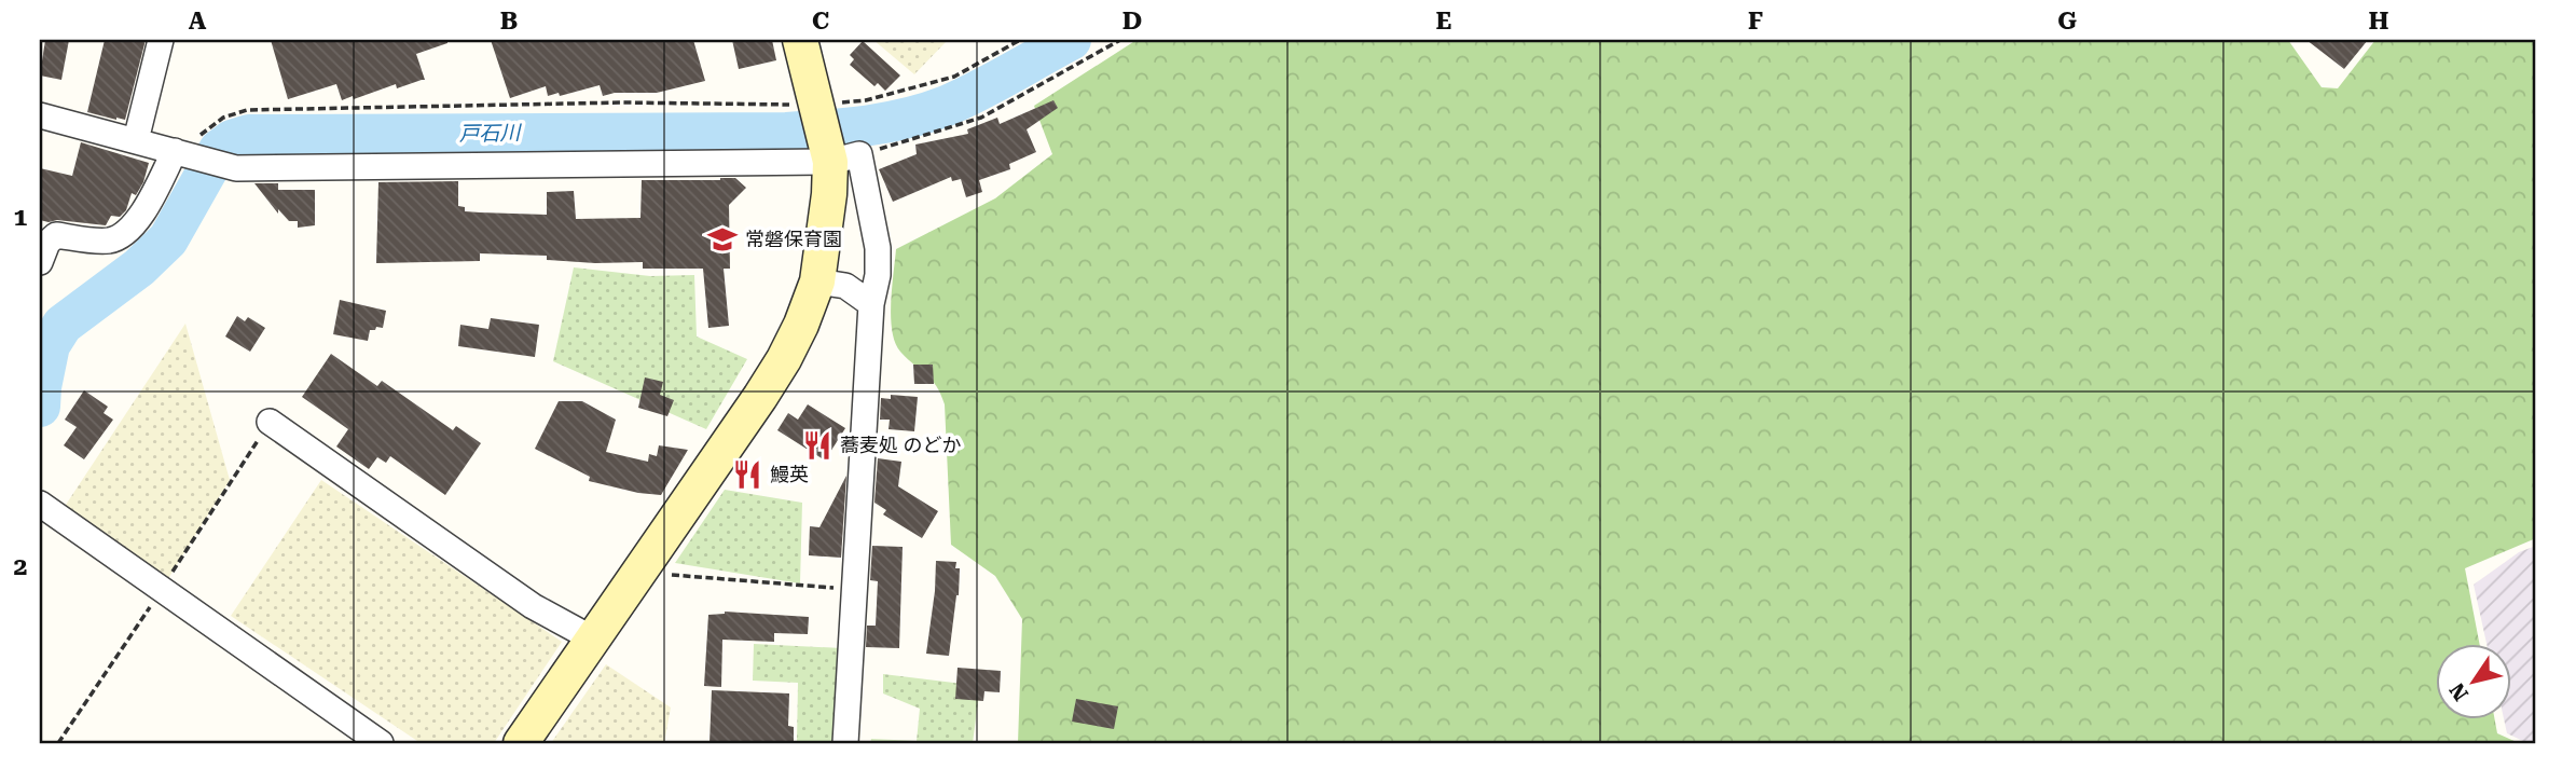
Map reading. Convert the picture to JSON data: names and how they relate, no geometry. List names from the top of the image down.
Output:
{
  "water": ["戸石川"],
  "places": {
    "school or university": ["常磐保育園"],
    "restaurant": ["蕎麦処 のどか", "鰻英"]
  },
  "north": "bottom left",
  "grid": {
    "columns": [
      "A",
      "B",
      "C",
      "D",
      "E",
      "F",
      "G",
      "H"
    ],
    "rows": ["1", "2"]
  }
}
